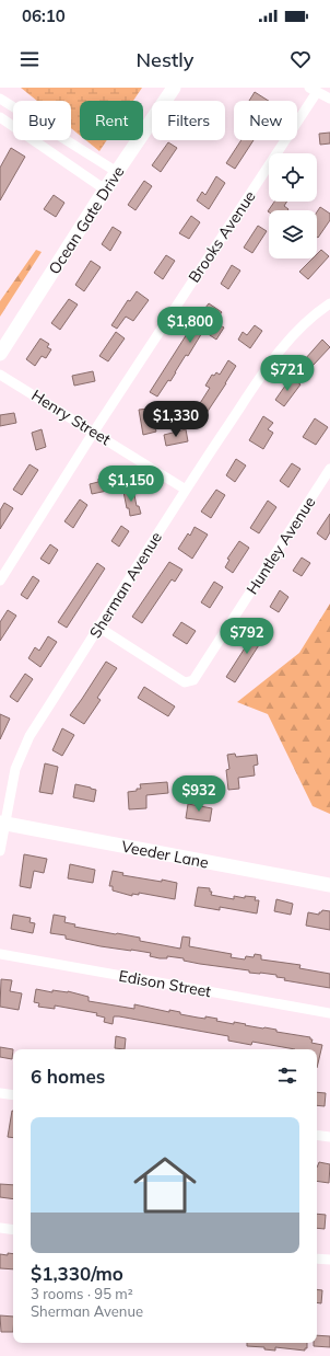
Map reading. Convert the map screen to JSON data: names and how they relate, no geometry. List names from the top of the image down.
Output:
{
  "streets": {
    "street": [
      "Ocean Gate Drive",
      "Brooks Avenue",
      "Henry Street",
      "Huntley Avenue",
      "Sherman Avenue",
      "Veeder Lane",
      "Edison Street"
    ]
  },
  "crossings": [
    ["Brooks Avenue", "Henry Street"],
    ["Henry Street", "Sherman Avenue"],
    ["Huntley Avenue", "Sherman Avenue"],
    ["Sherman Avenue", "Veeder Lane"]
  ],
  "page": {
    "status": "06:10",
    "header": "Nestly",
    "chip": [
      "Buy",
      "Rent",
      "Filters",
      "New"
    ],
    "price": [
      "$1,800",
      "$721",
      "$1,330",
      "$1,150",
      "$792",
      "$932"
    ],
    "heading": "6 homes",
    "list": [
      {
        "name": "$1,330/mo",
        "note": "3 rooms · 95 m² · Sherman Avenue"
      }
    ]
  }
}
